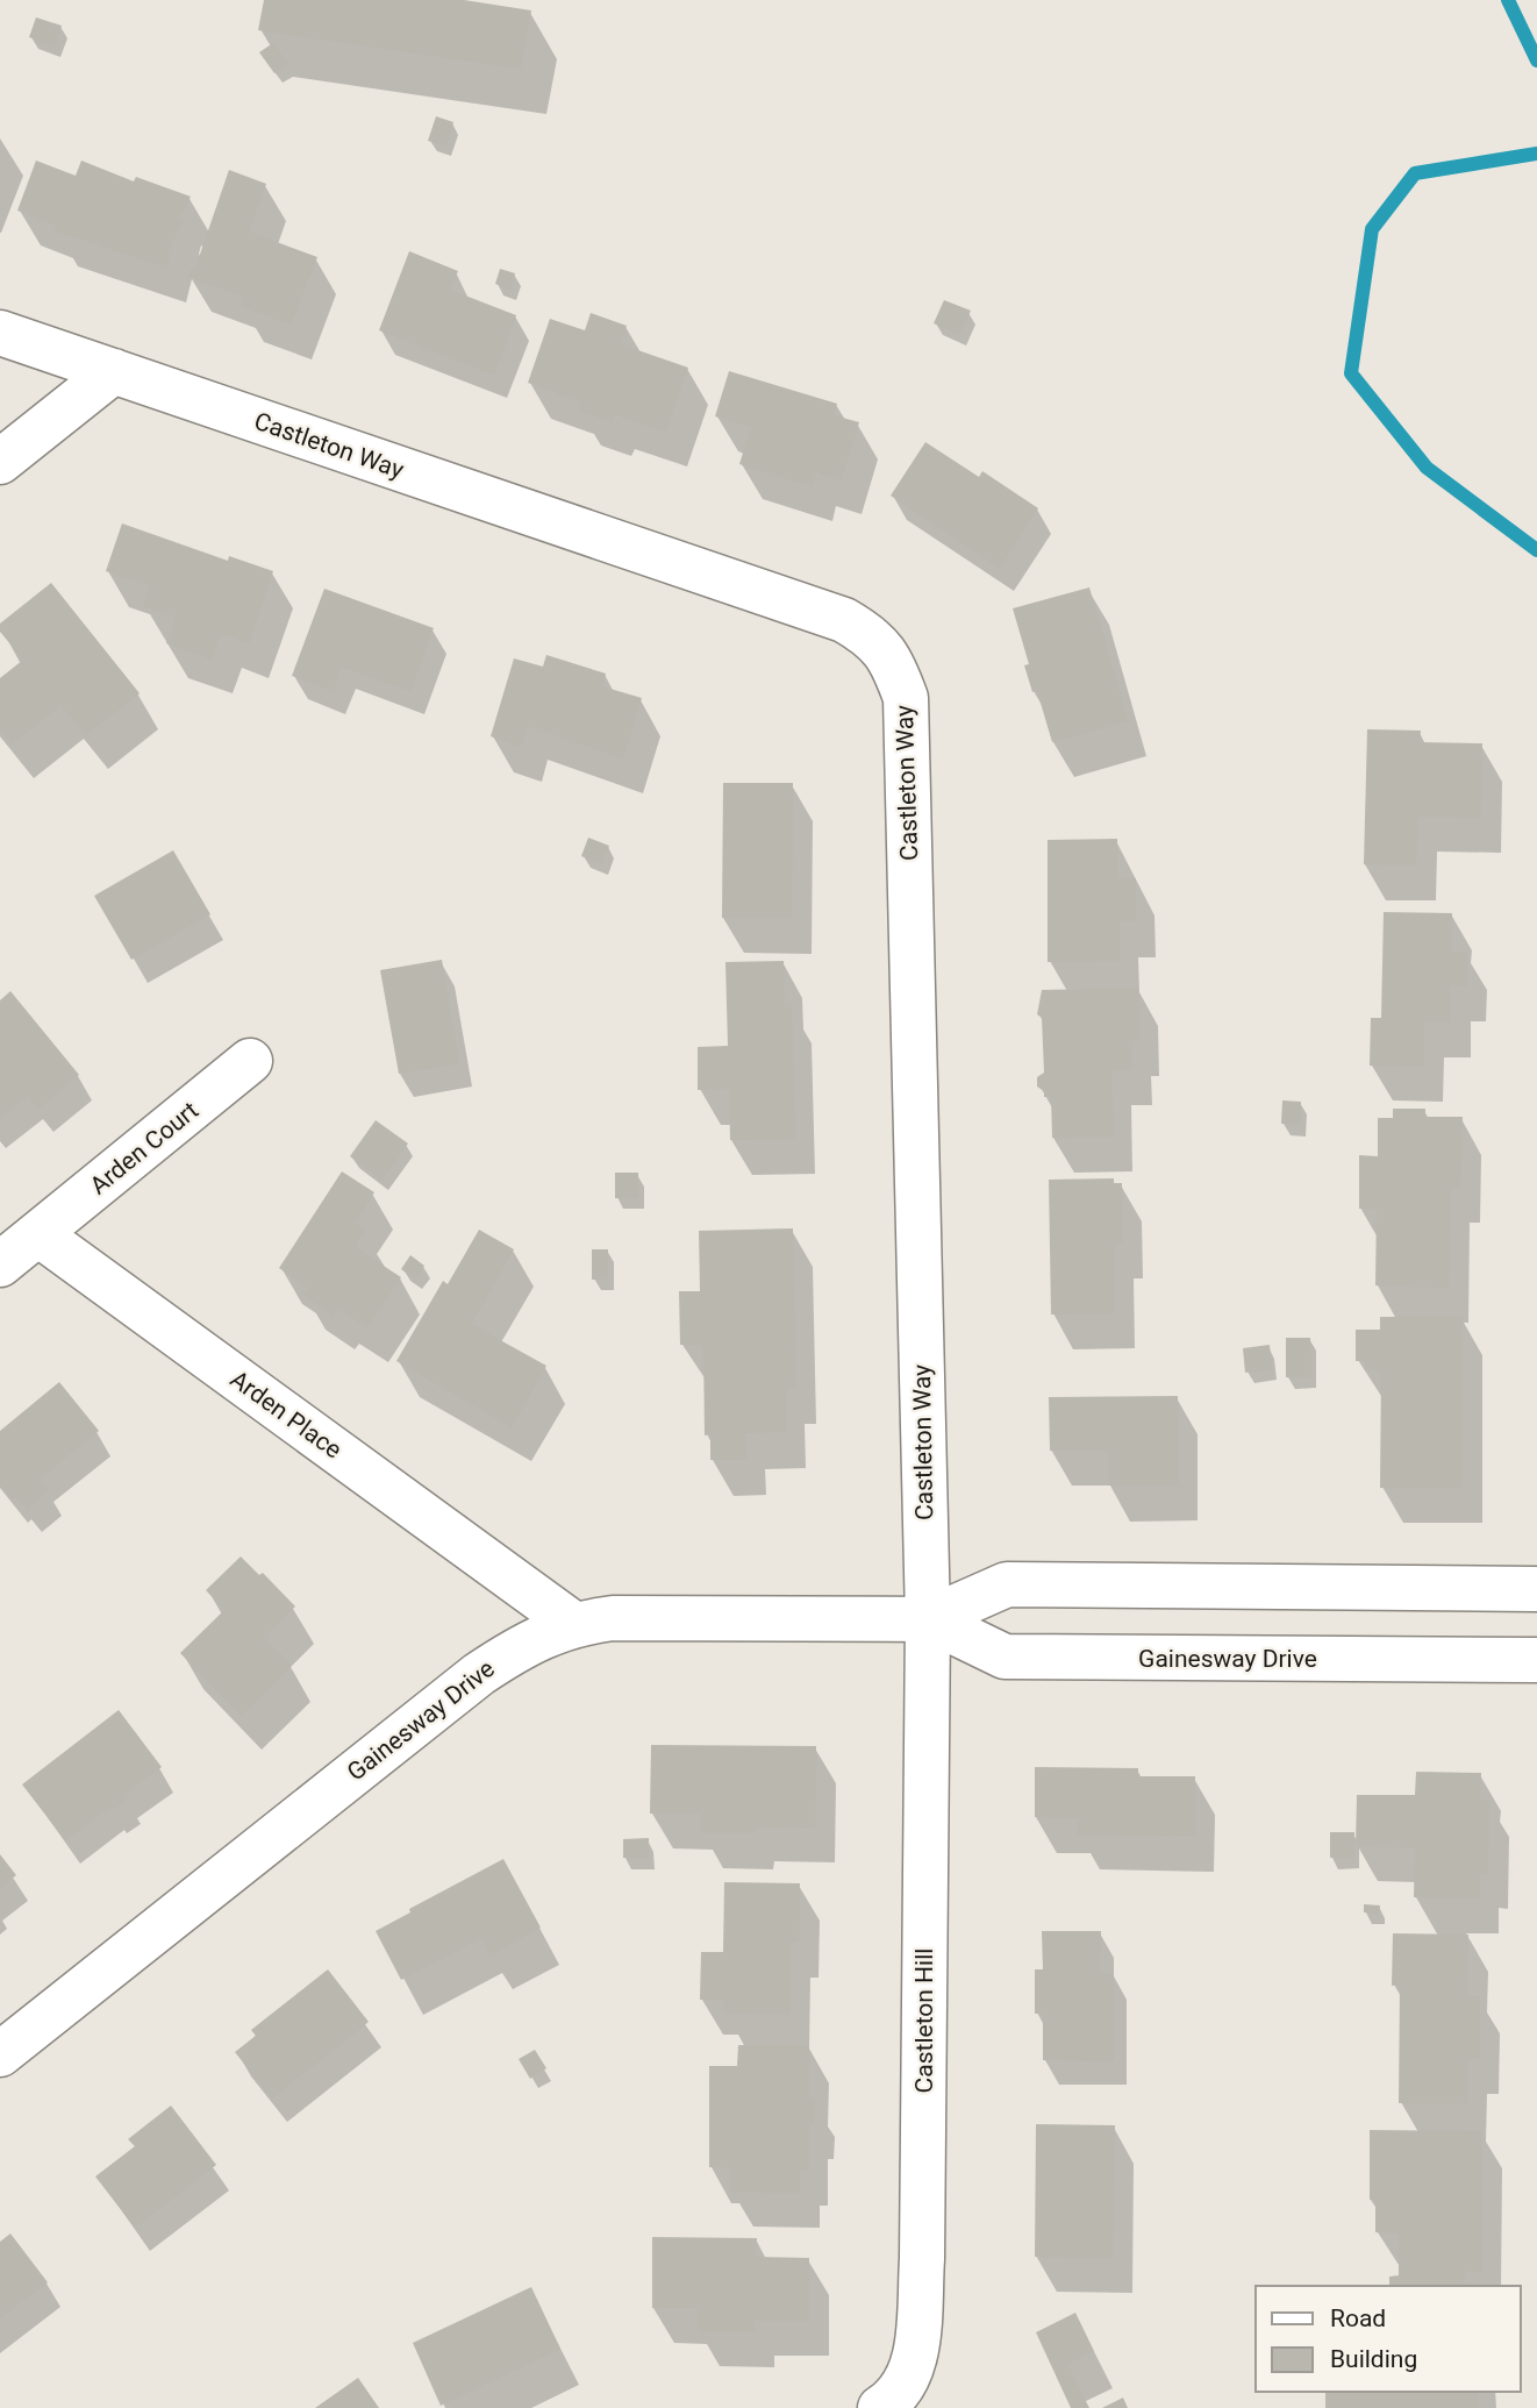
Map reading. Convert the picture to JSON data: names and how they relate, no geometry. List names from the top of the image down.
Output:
{
  "streets": {
    "street": [
      "Castleton Way",
      "Arden Court",
      "Arden Place",
      "Gainesway Drive",
      "Castleton Hill"
    ]
  },
  "crossings": [
    ["Castleton Way", "Gainesway Drive"],
    ["Castleton Way", "Castleton Hill"],
    ["Arden Court", "Arden Place"],
    ["Arden Place", "Gainesway Drive"],
    ["Gainesway Drive", "Castleton Hill"]
  ],
  "legend": ["Road", "Building"]
}
